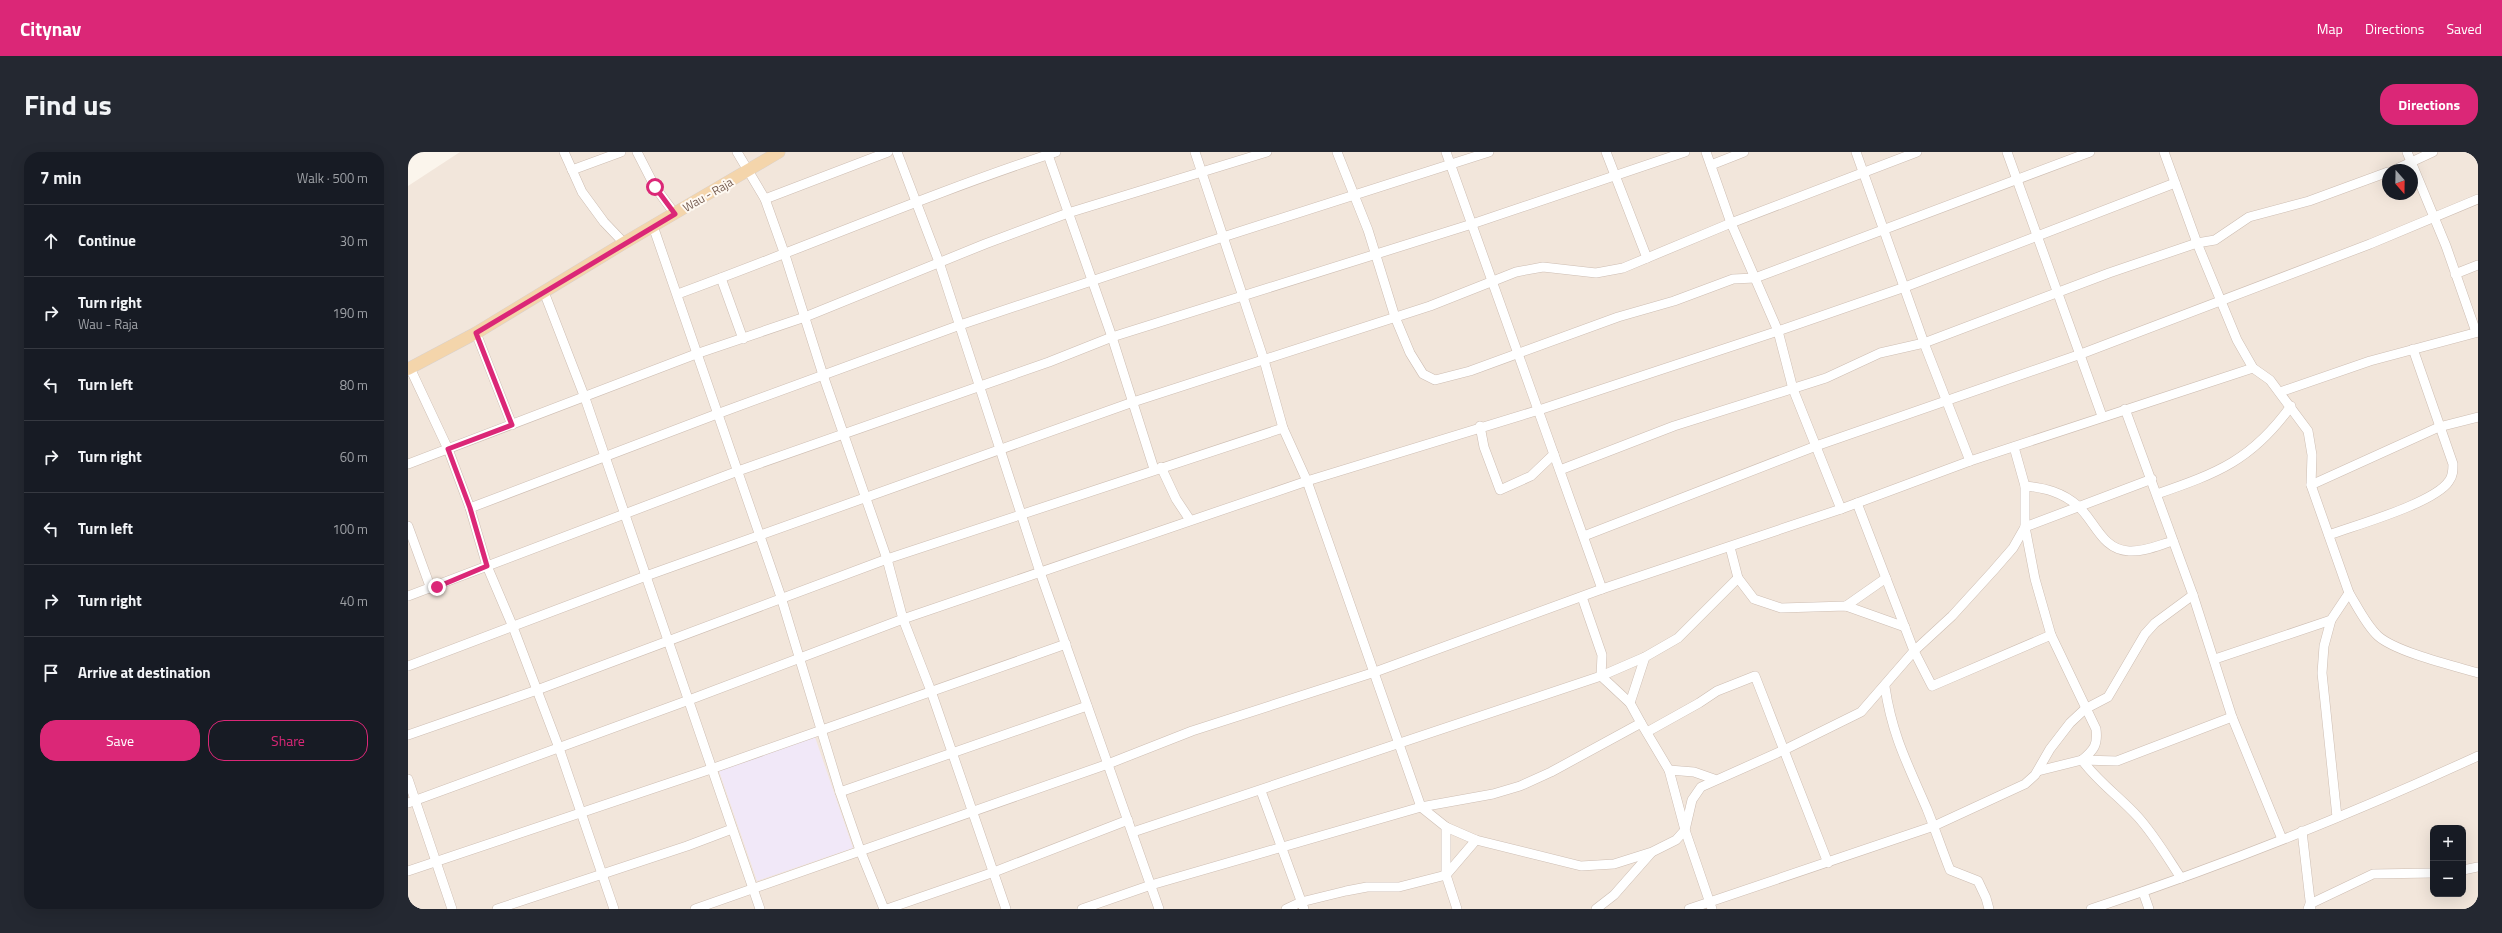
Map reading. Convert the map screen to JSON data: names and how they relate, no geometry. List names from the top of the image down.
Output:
{
  "streets": {
    "main road": ["Wau - Raja"]
  },
  "north": "bottom",
  "page": {
    "header": "Citynav",
    "nav": ["Map", "Directions", "Saved"],
    "title": "Find us",
    "buttons": [
      "Directions",
      ["Save", "Share"]
    ],
    "heading": ["7 min", "Walk · 500 m"],
    "list": [
      ["Continue", "30 m"],
      ["Turn right", "Wau - Raja", "190 m"],
      ["Turn left", "80 m"],
      ["Turn right", "60 m"],
      ["Turn left", "100 m"],
      ["Turn right", "40 m"],
      "Arrive at destination"
    ],
    "map_buttons": ["+", "−"]
  }
}
